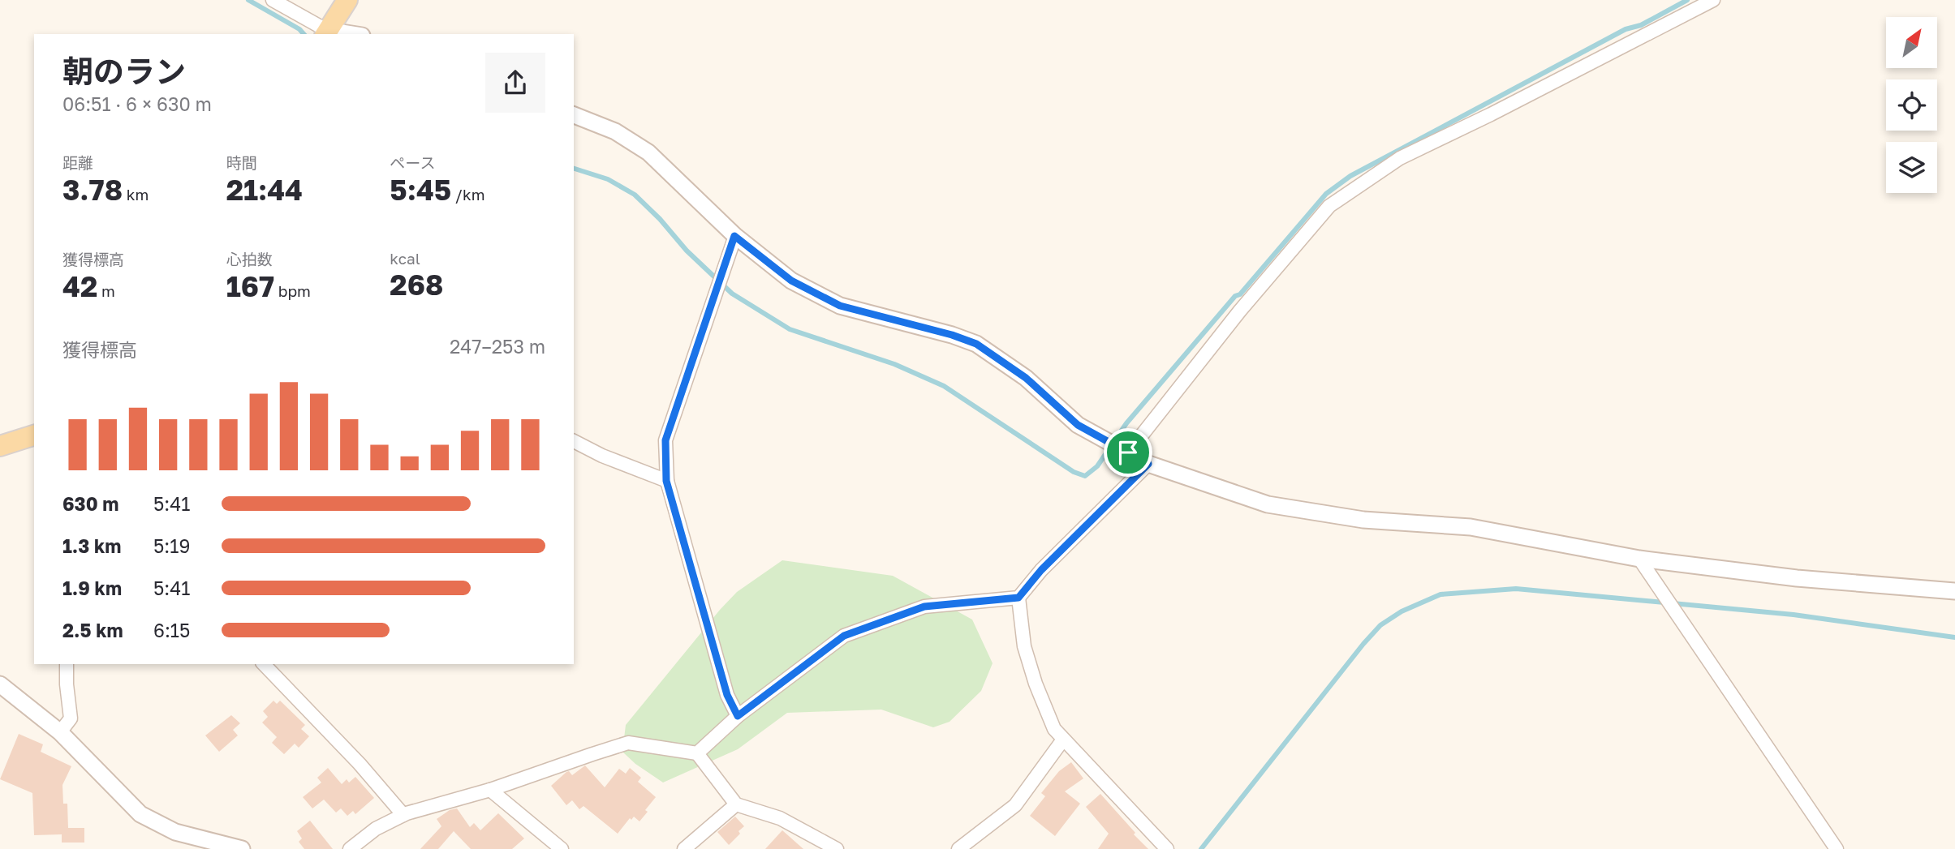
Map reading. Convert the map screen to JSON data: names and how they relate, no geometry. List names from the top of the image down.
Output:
{
  "north": "top right",
  "page": {
    "heading": ["朝のラン", "06:51 · 6 × 630 m"],
    "stats": [
      ["距離", "3.78 km"],
      ["時間", "21:44"],
      ["ペース", "5:45 /km"],
      ["獲得標高", "42 m"],
      ["心拍数", "167 bpm"],
      ["kcal", "268"]
    ],
    "chart": ["獲得標高", "247–253 m"],
    "list": [
      {
        "name": "630 m",
        "note": "5:41"
      },
      {
        "name": "1.3 km",
        "note": "5:19"
      },
      {
        "name": "1.9 km",
        "note": "5:41"
      },
      {
        "name": "2.5 km",
        "note": "6:15"
      }
    ]
  }
}
